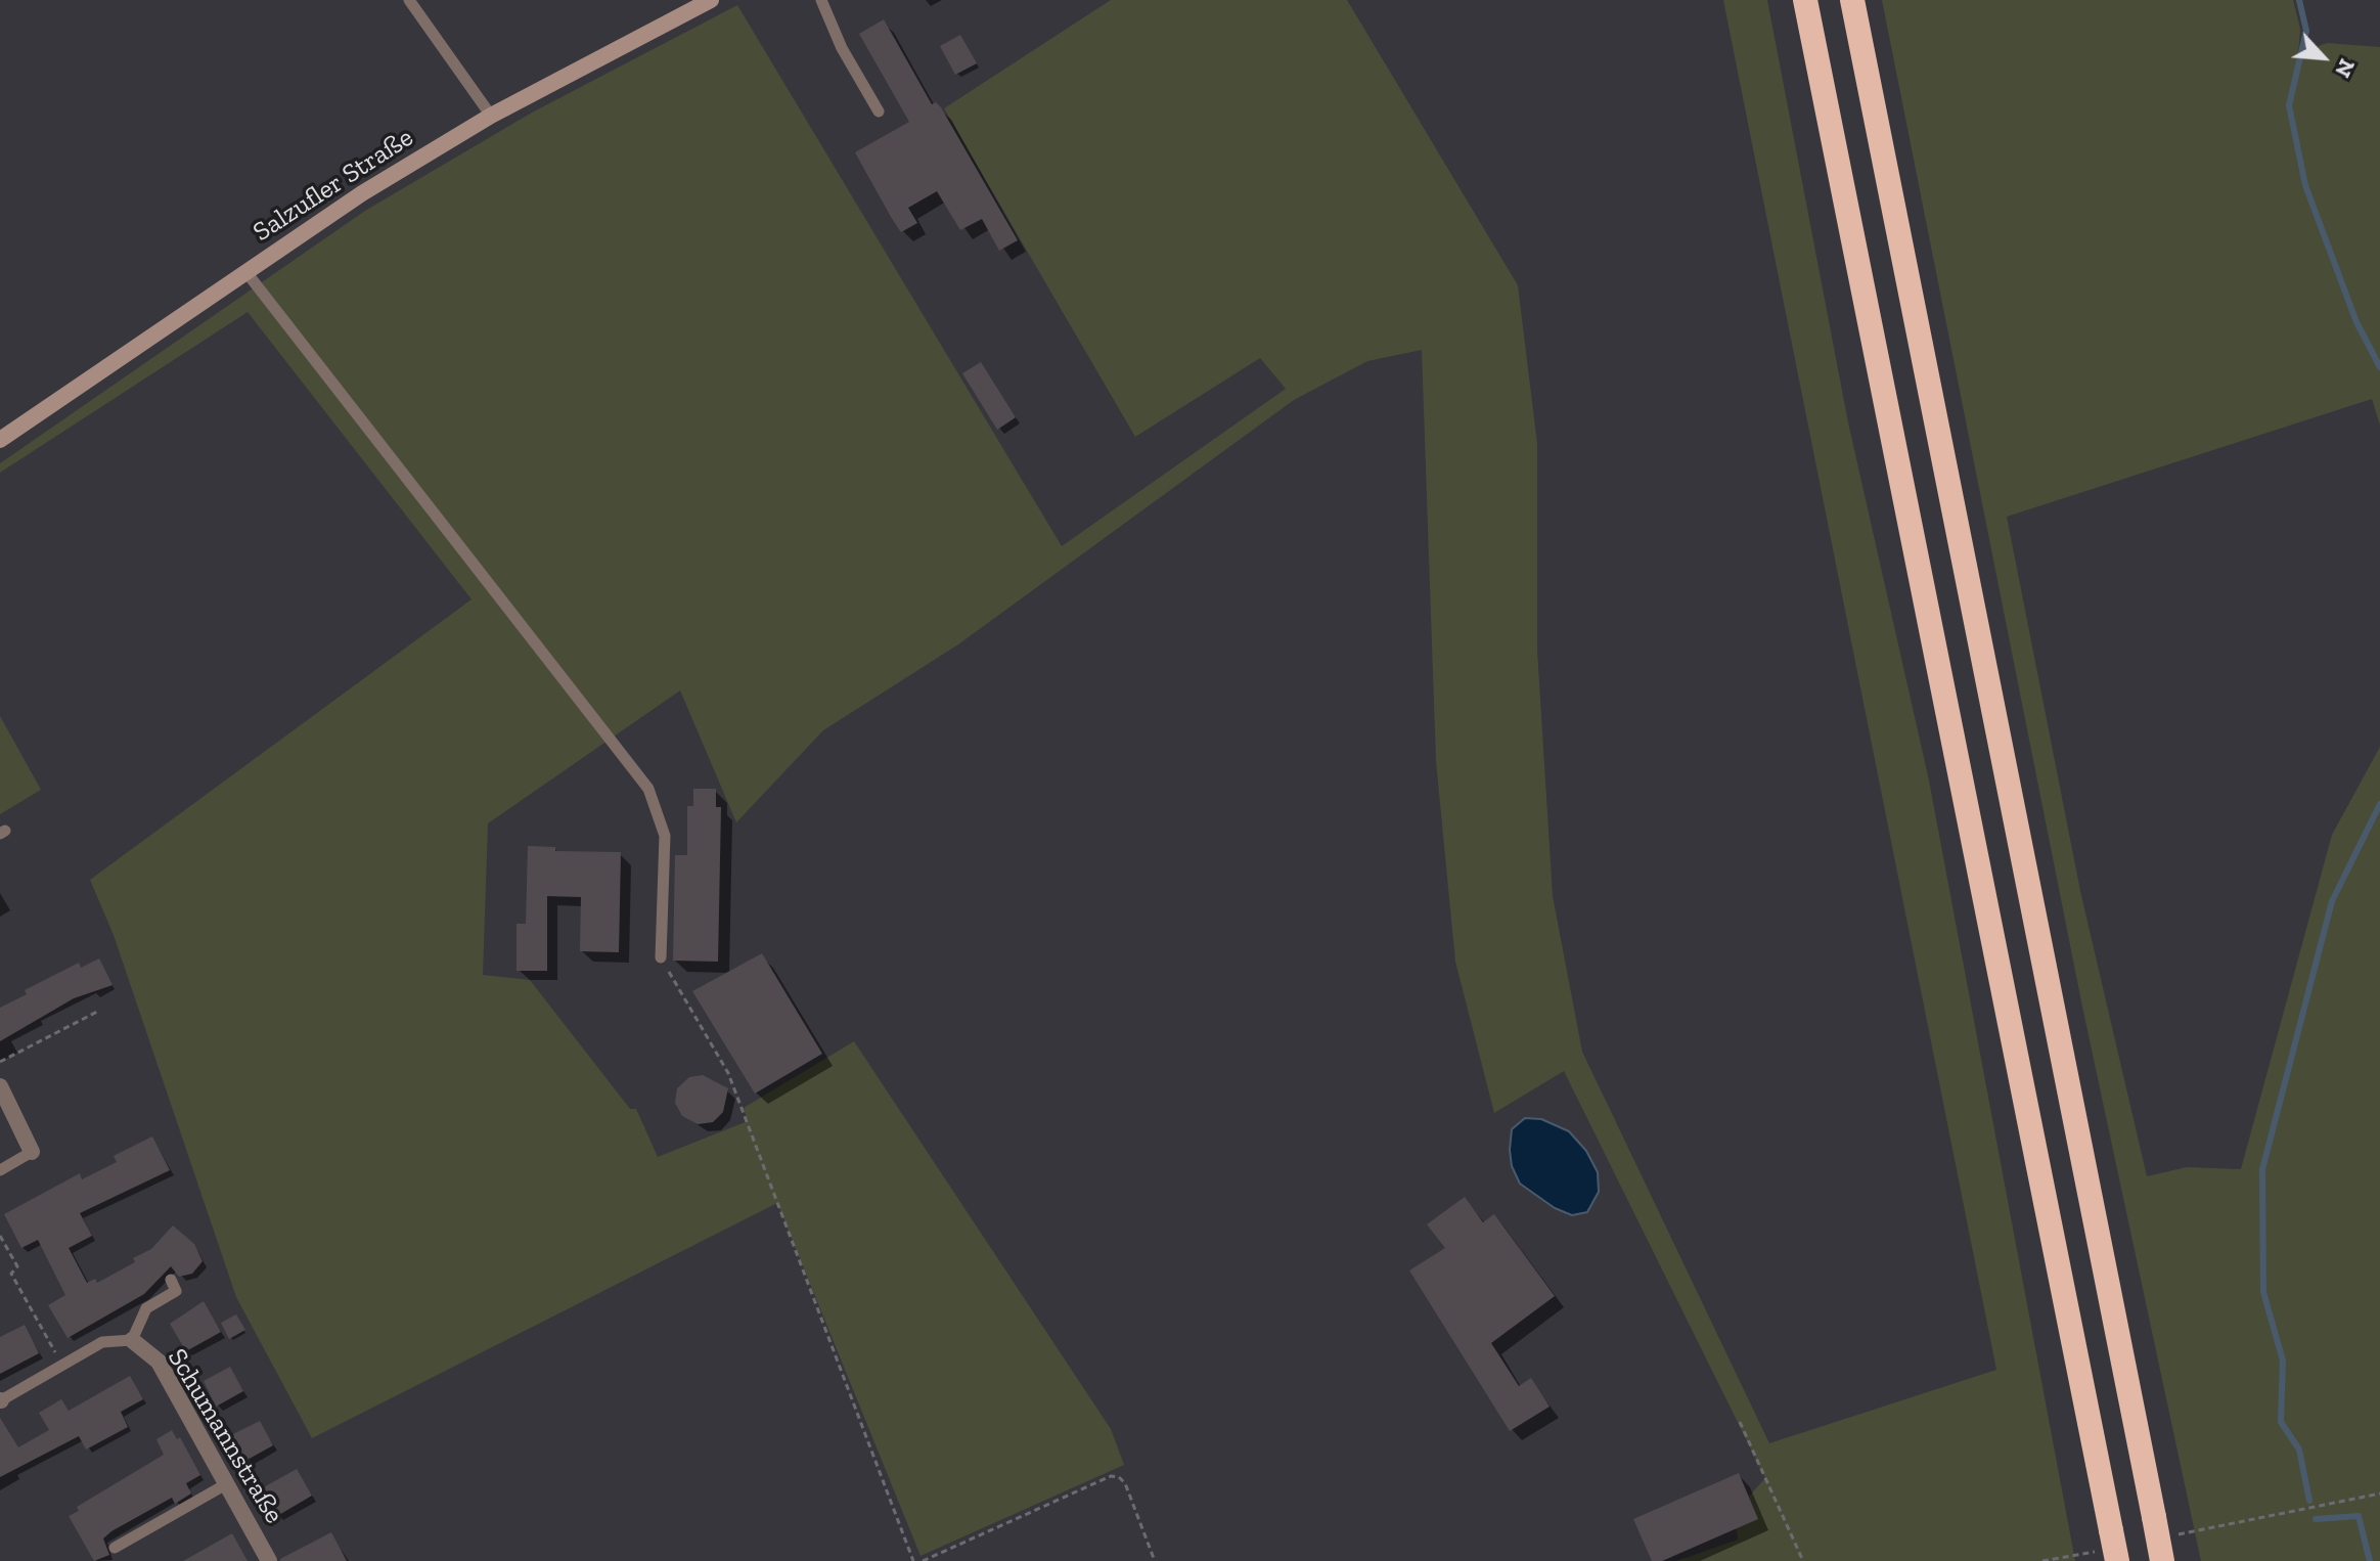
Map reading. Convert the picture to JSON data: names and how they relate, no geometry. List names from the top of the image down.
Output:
{
  "streets": {
    "main road": ["Salzufler Straße"],
    "street": ["Schumannstraße"]
  },
  "north": "bottom right"
}
